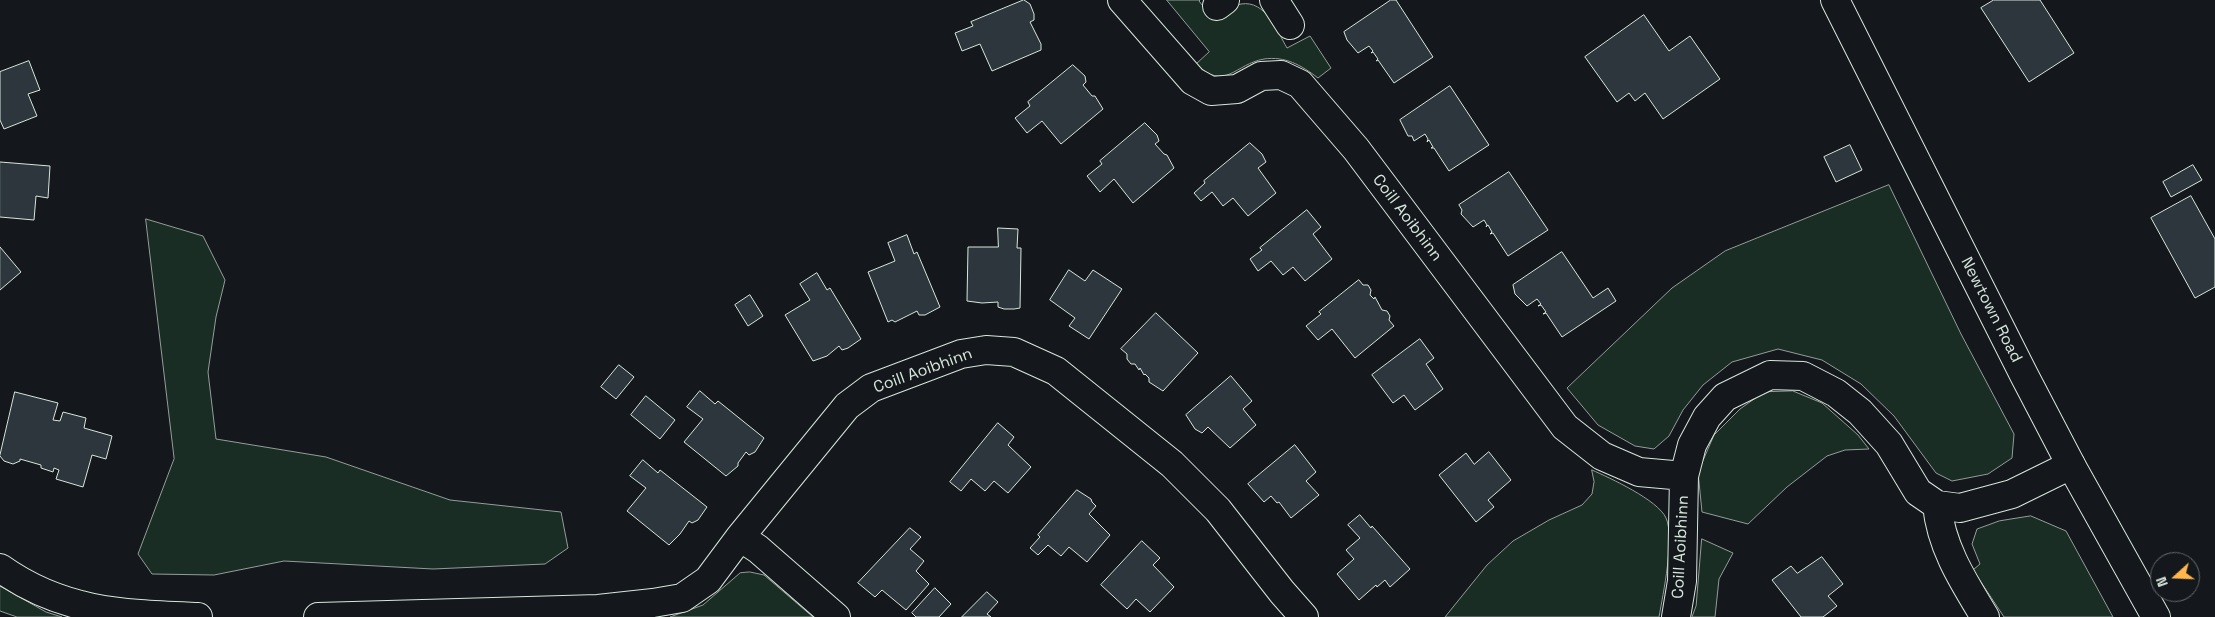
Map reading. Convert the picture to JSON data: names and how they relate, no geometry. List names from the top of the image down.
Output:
{
  "streets": {
    "street": ["Coill Aoibhinn", "Newtown Road"]
  },
  "crossings": [
    ["Coill Aoibhinn", "Newtown Road"]
  ],
  "north": "left"
}
